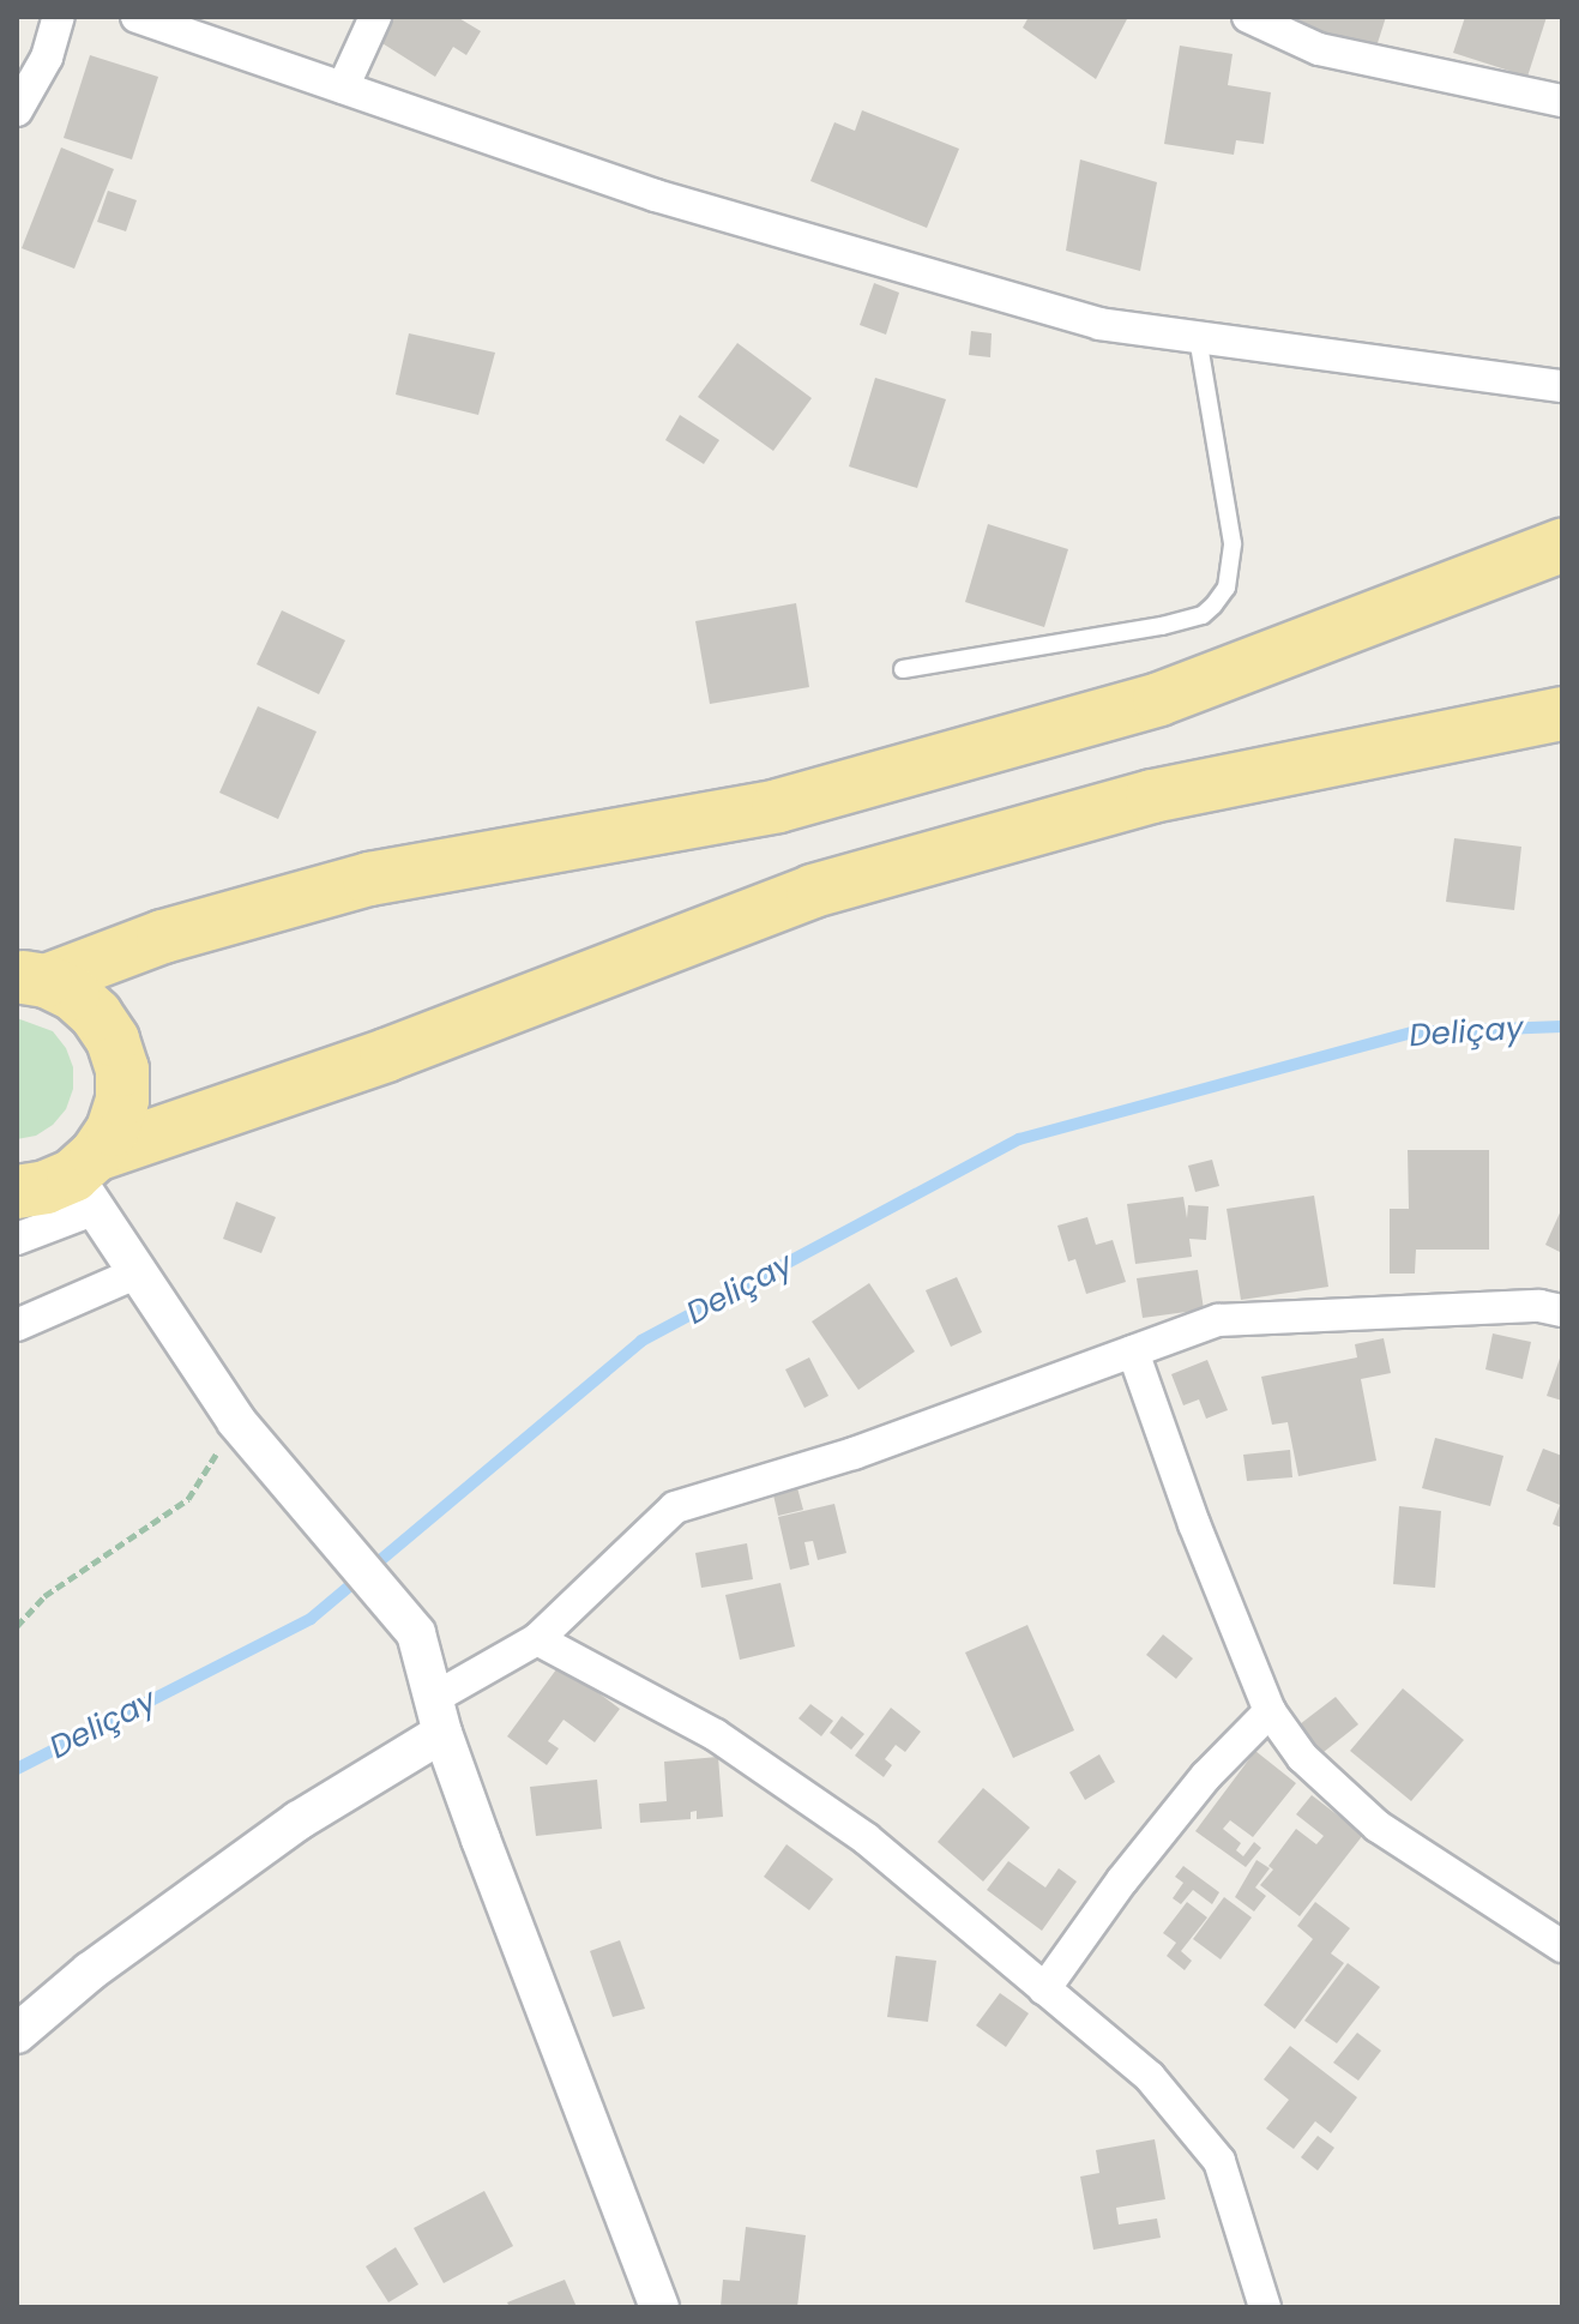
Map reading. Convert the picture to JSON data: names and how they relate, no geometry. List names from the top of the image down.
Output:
{
  "water": ["Deliçay"]
}
